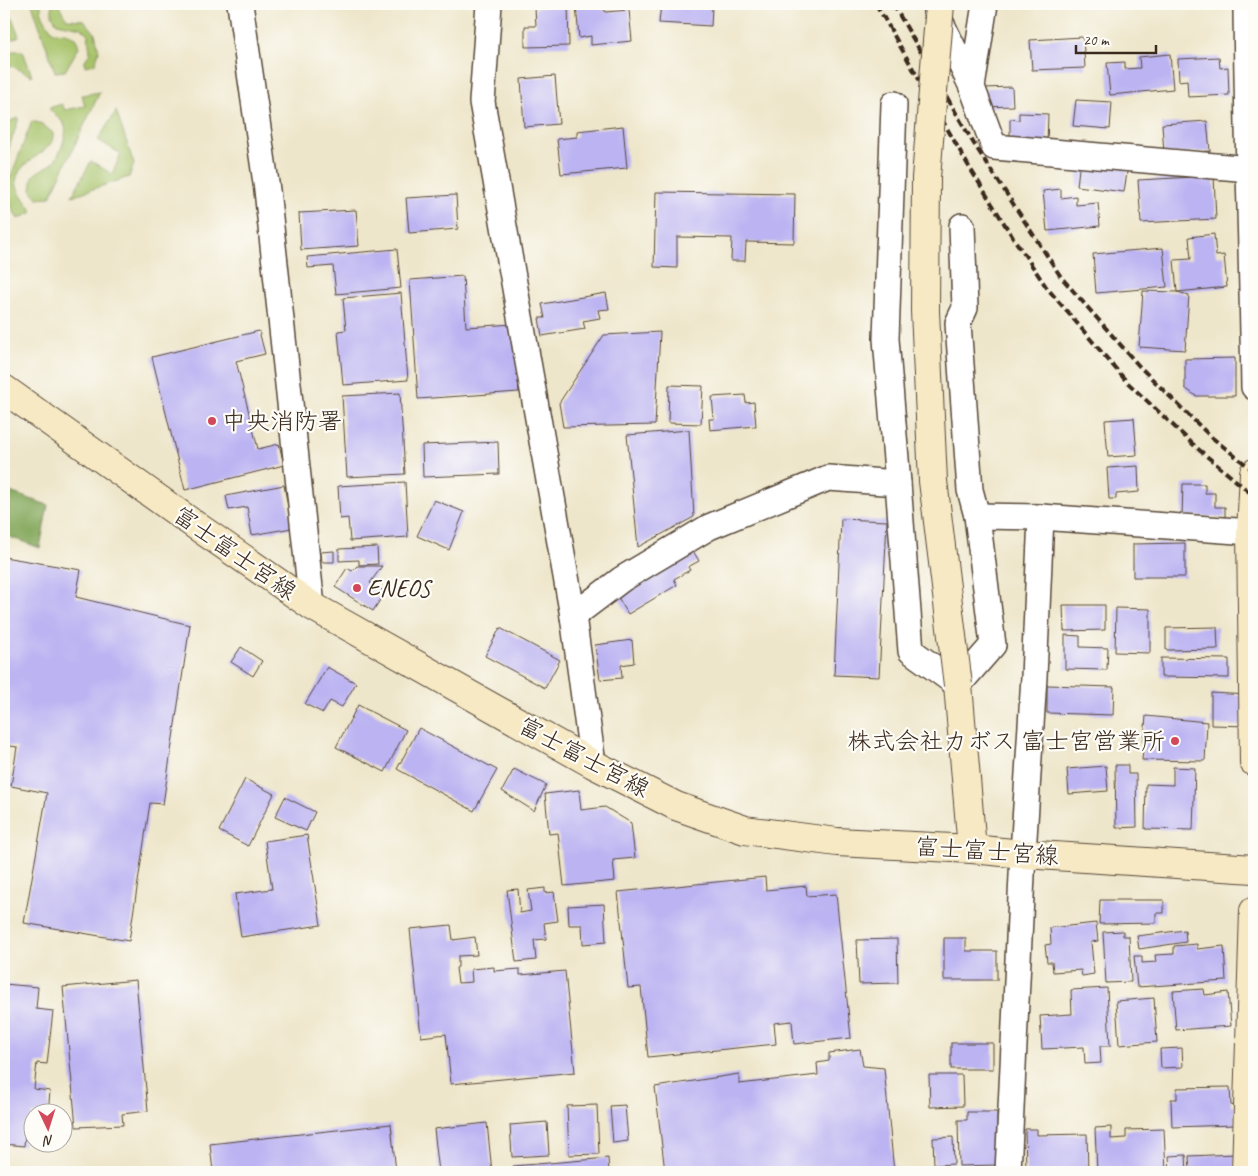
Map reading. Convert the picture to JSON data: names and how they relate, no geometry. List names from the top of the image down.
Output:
{
  "streets": {
    "street": ["富士富士宮線"]
  },
  "places": ["中央消防署", "ENEOS", "株式会社カボス 富士宮営業所"],
  "scale_bar": "20 m",
  "north": "bottom"
}
